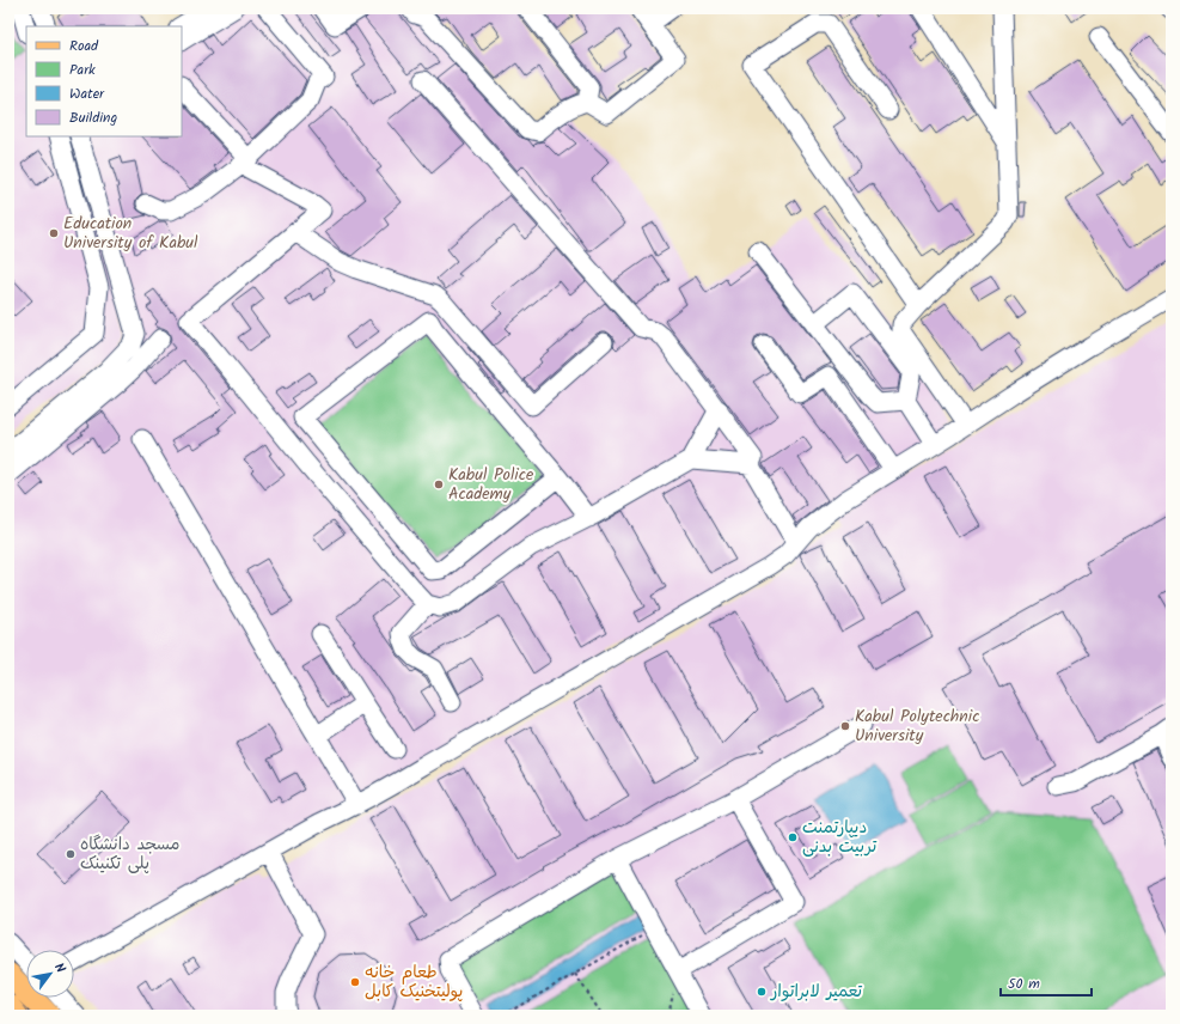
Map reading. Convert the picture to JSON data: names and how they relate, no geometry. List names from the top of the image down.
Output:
{
  "places": [
    "Education University of Kabul",
    "Kabul Police Academy",
    "Kabul Polytechnic University",
    "دیپارتمنت تربیت بدنی",
    "مسجد دانشگاه پلی تکنینک",
    "طعام خانه پولیتخنیک کابل",
    "تعمیر لابراتوار"
  ],
  "legend": [
    "Road",
    "Park",
    "Water",
    "Building"
  ],
  "scale_bar": "50 m",
  "north": "top right"
}
